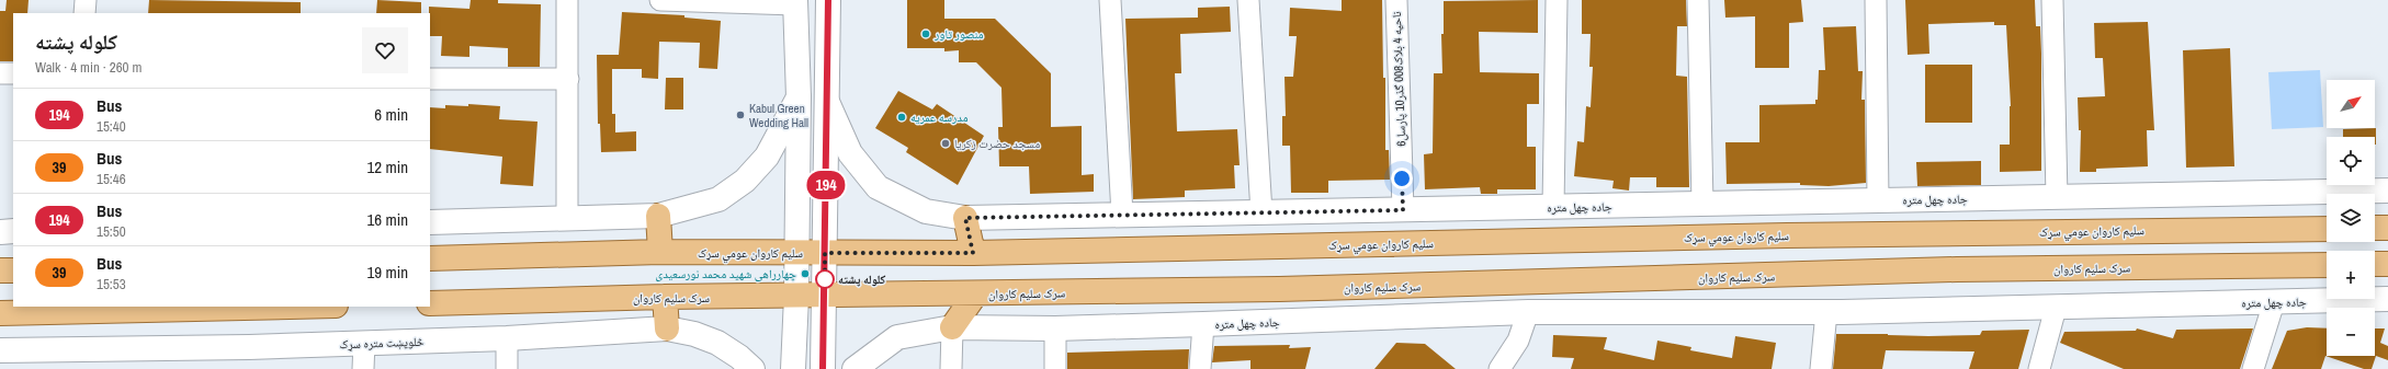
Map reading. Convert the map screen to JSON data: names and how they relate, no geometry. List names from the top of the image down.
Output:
{
  "streets": {
    "main road": ["سلیم کاروان عومي سړک", "سرک سلیم کاروان"],
    "street": ["ناحیه 4 بلاک008 گذر10 پارسل6", "جاده چهل متره", "څلویښت متره سړک"]
  },
  "crossings": [
    ["ناحیه 4 بلاک008 گذر10 پارسل6", "جاده چهل متره"]
  ],
  "places": [
    "منصور تاور",
    "Kabul Green Wedding Hall",
    "مدرسه عمریه",
    "مسجد حضرت زکریا",
    "چهارراهی شهید محمد نورسعیدی",
    "کلوله پشته"
  ],
  "lines": ["bus line 194"],
  "north": "top right",
  "page": {
    "on_map": "194",
    "heading": ["کلوله پشته", "Walk · 4 min · 260 m"],
    "map_buttons": ["+", "−"],
    "list": [
      {
        "mark": "194",
        "name": "Bus",
        "note": "15:40",
        "value": "6 min"
      },
      {
        "mark": "39",
        "name": "Bus",
        "note": "15:46",
        "value": "12 min"
      },
      {
        "mark": "194",
        "name": "Bus",
        "note": "15:50",
        "value": "16 min"
      },
      {
        "mark": "39",
        "name": "Bus",
        "note": "15:53",
        "value": "19 min"
      }
    ]
  }
}
